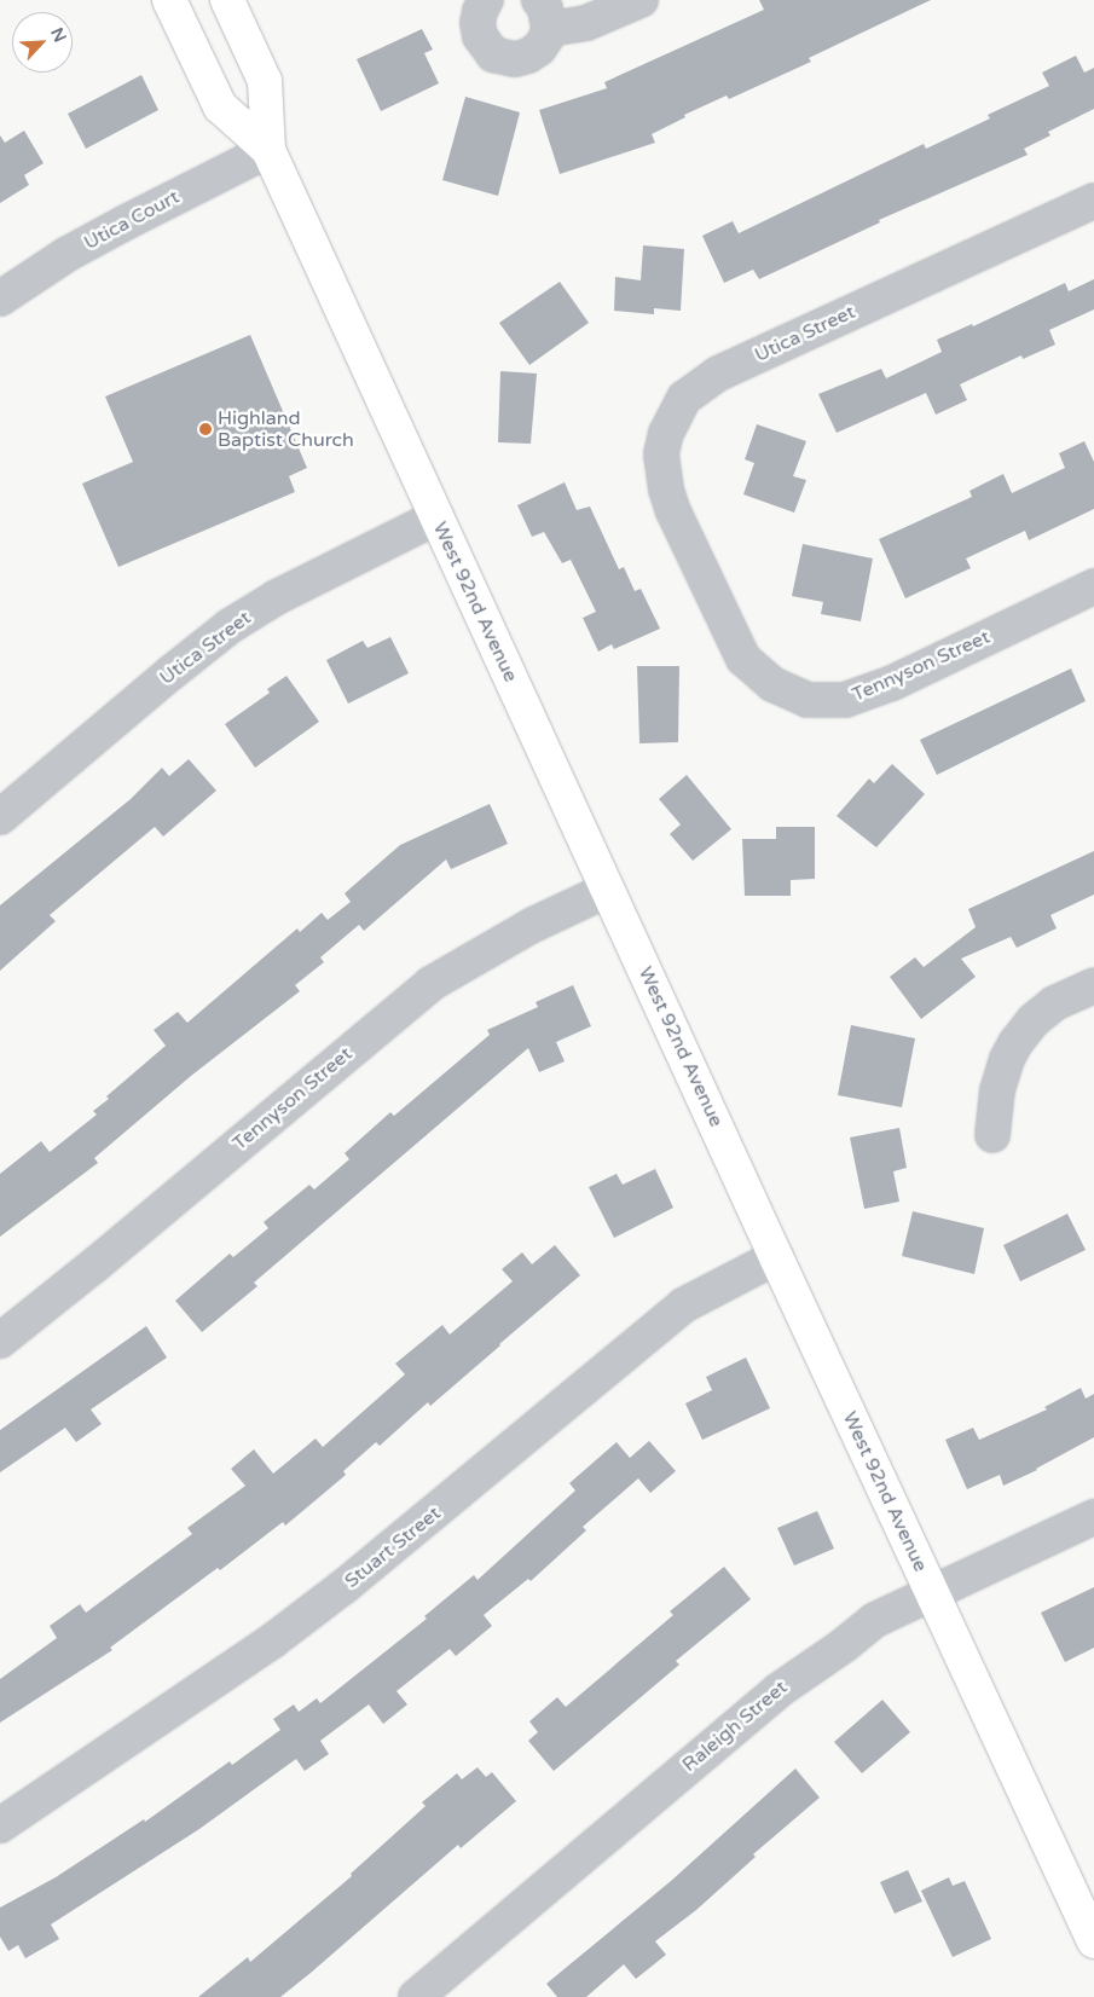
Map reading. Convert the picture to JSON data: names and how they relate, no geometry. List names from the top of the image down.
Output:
{
  "streets": {
    "main road": ["West 92nd Avenue"],
    "street": [
      "Utica Court",
      "Utica Street",
      "Tennyson Street",
      "Stuart Street",
      "Raleigh Street"
    ]
  },
  "crossings": [
    ["Utica Court", "West 92nd Avenue"],
    ["Utica Street", "West 92nd Avenue"],
    ["Utica Street", "Tennyson Street"],
    ["West 92nd Avenue", "Tennyson Street"],
    ["West 92nd Avenue", "Stuart Street"],
    ["West 92nd Avenue", "Raleigh Street"]
  ],
  "places": ["Highland Baptist Church"],
  "north": "top right"
}
